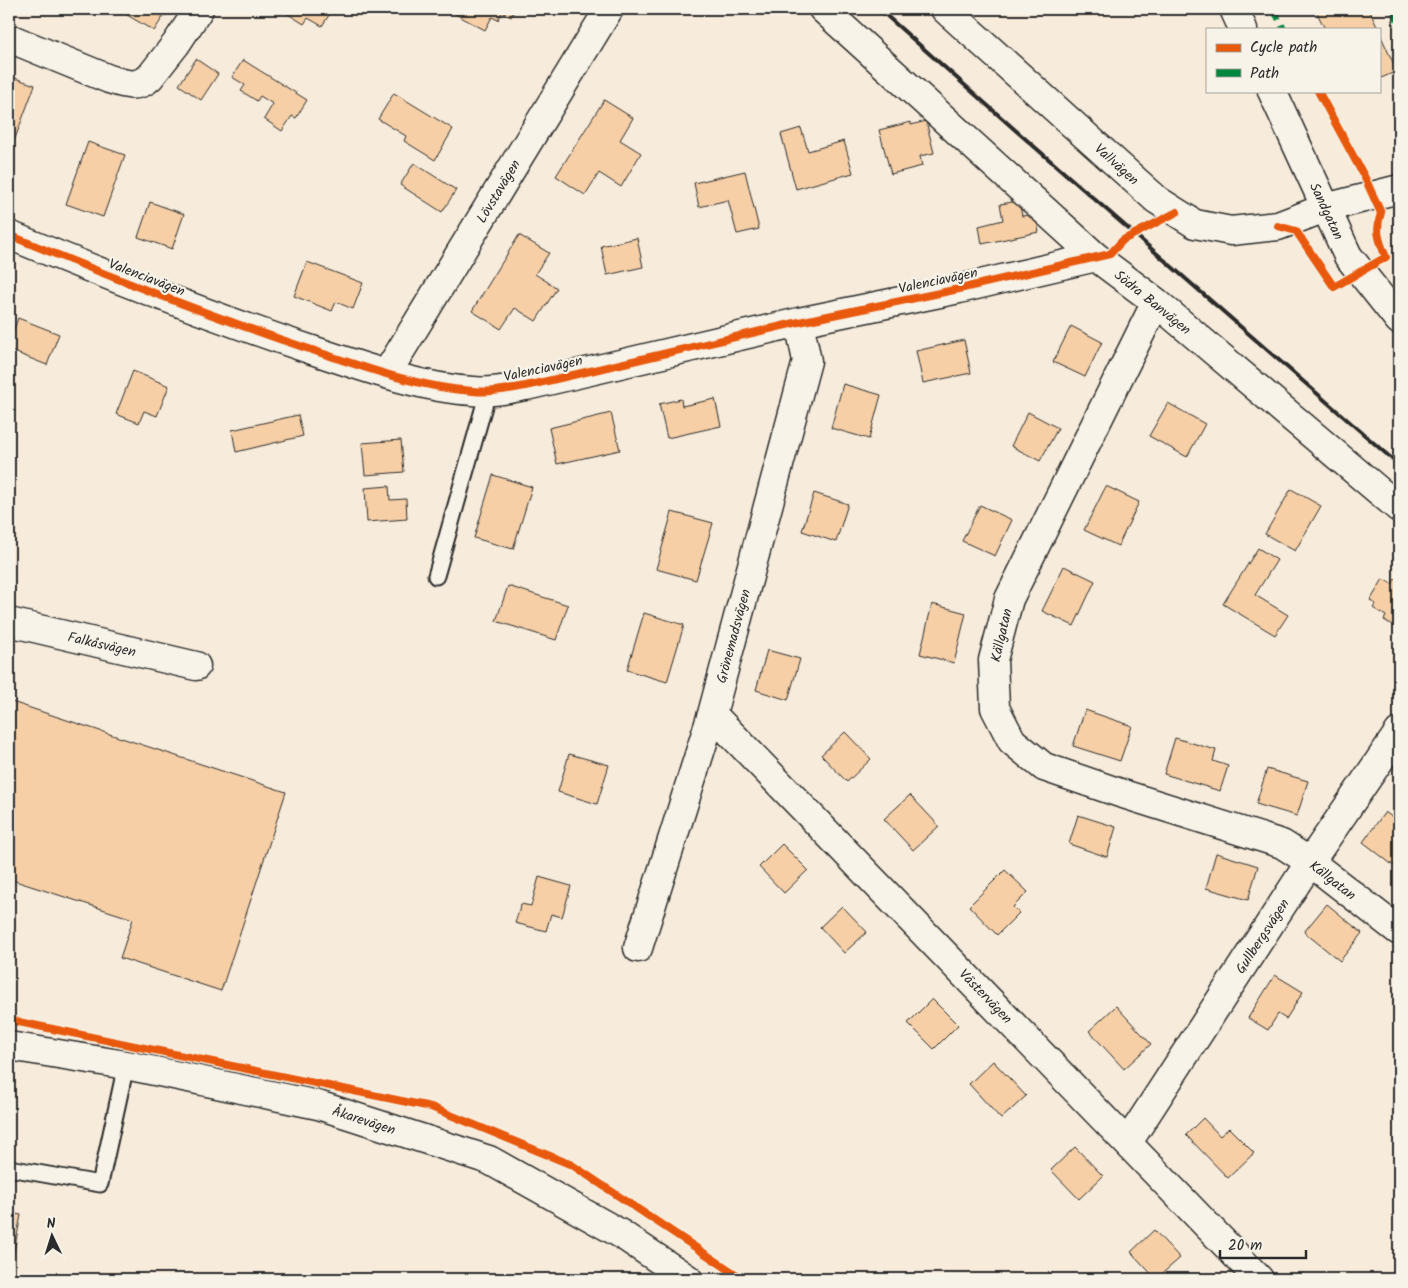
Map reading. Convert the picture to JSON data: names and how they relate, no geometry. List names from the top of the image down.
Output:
{
  "streets": {
    "street": [
      "Vallvägen",
      "Lövstavägen",
      "Sandgatan",
      "Valenciavägen",
      "Södra Banvägen",
      "Källgatan",
      "Grönemadsvägen",
      "Falkåsvägen",
      "Gullbergsvägen",
      "Västervägen",
      "Åkarevägen"
    ]
  },
  "crossings": [
    ["Vallvägen", "Sandgatan"],
    ["Lövstavägen", "Valenciavägen"],
    ["Valenciavägen", "Södra Banvägen"],
    ["Valenciavägen", "Grönemadsvägen"],
    ["Södra Banvägen", "Källgatan"],
    ["Källgatan", "Gullbergsvägen"],
    ["Grönemadsvägen", "Västervägen"],
    ["Gullbergsvägen", "Västervägen"]
  ],
  "legend": ["Cycle path", "Path"],
  "scale_bar": "20 m",
  "north": "top"
}
